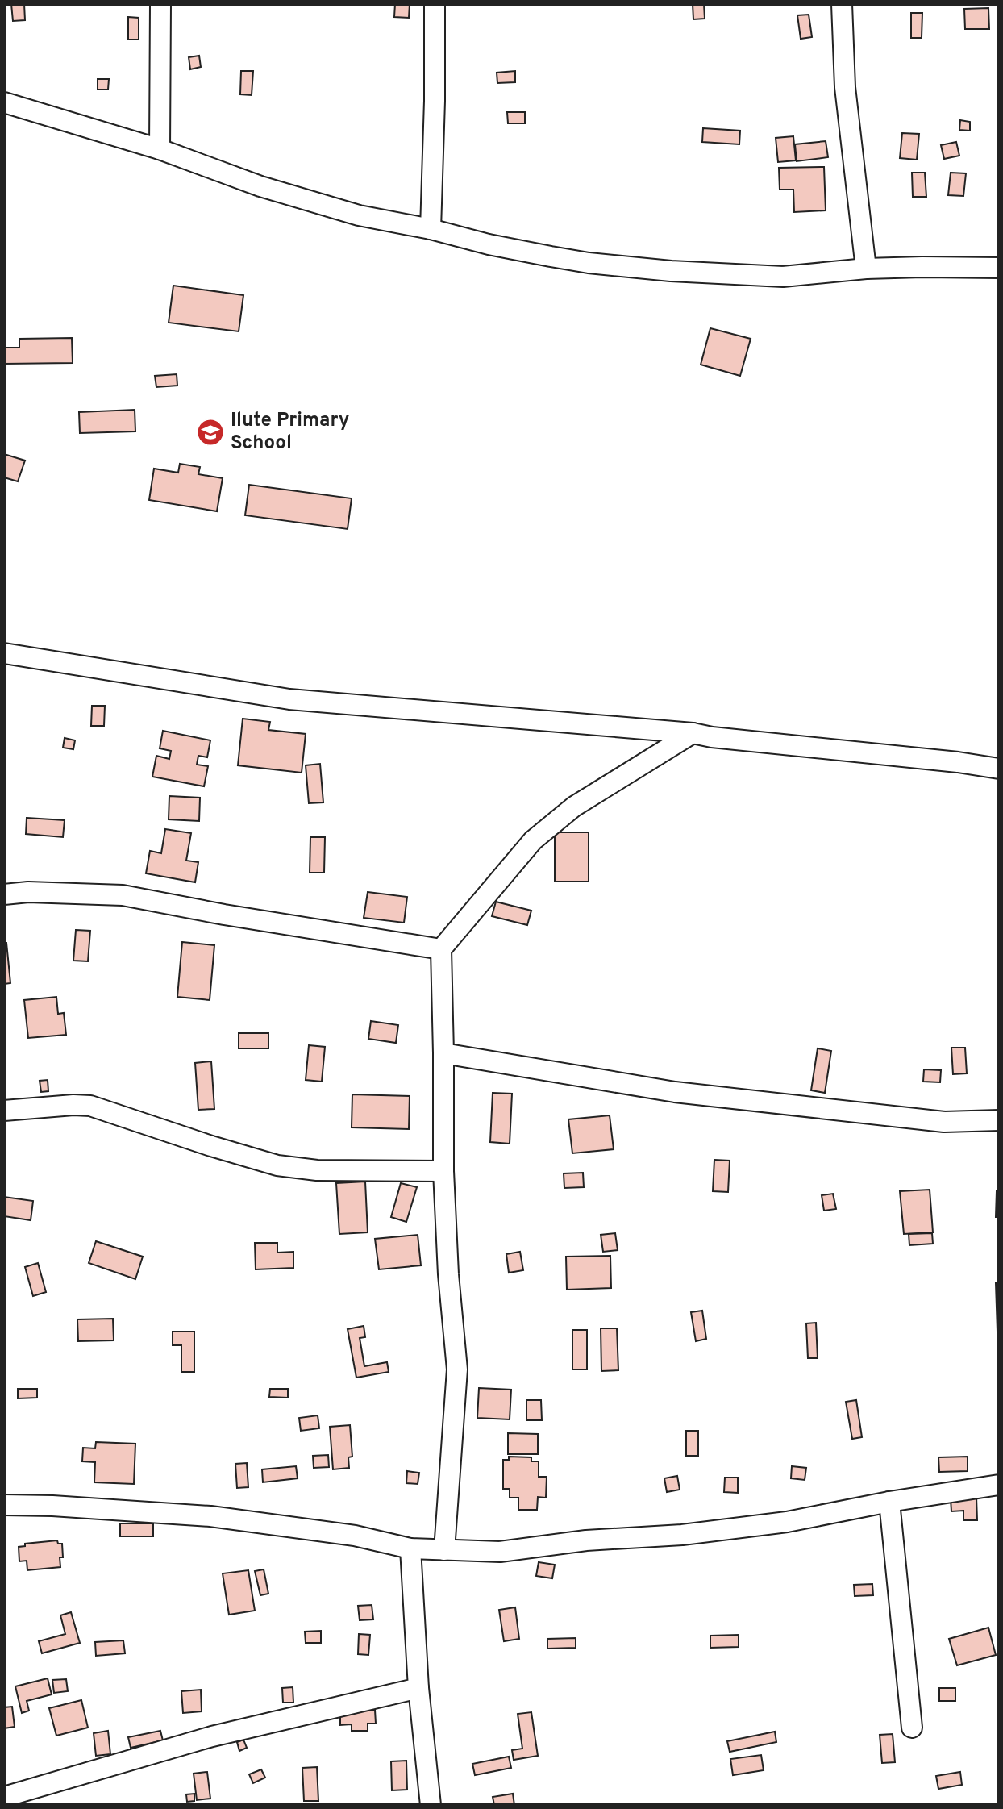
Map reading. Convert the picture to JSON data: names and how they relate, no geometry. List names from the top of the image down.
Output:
{
  "places": {
    "school or university": ["Ilute Primary School"]
  }
}
